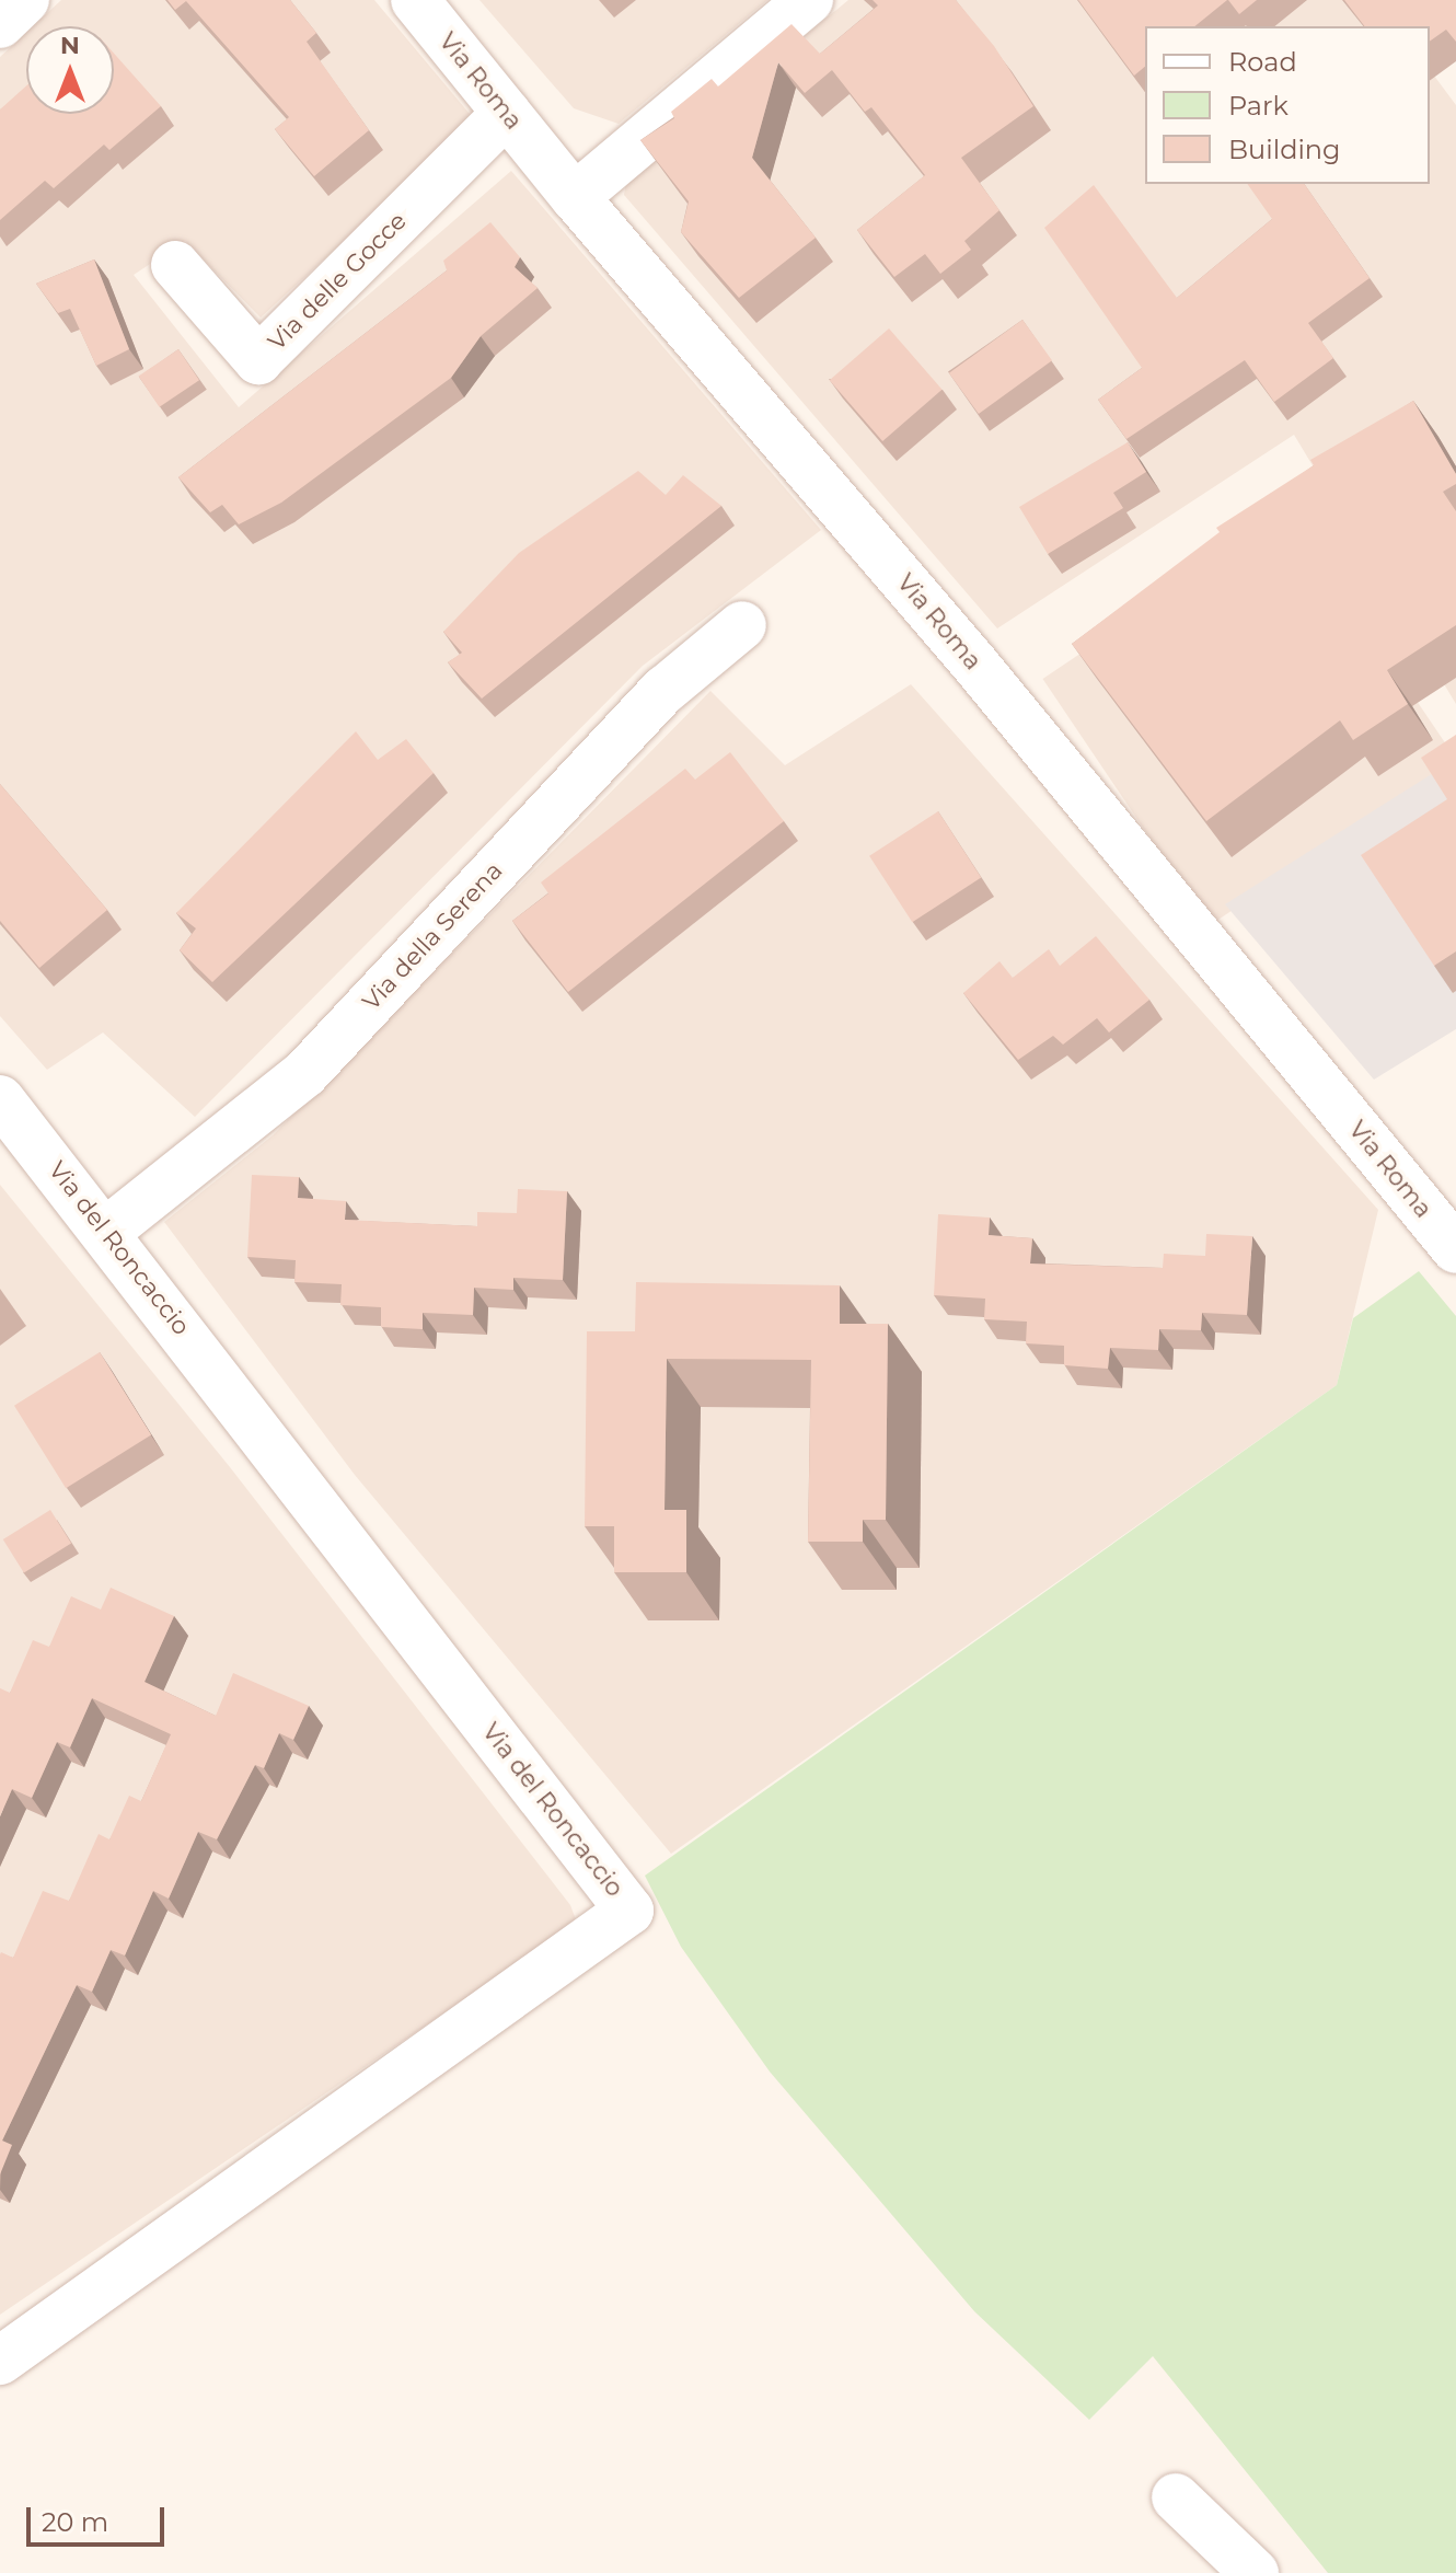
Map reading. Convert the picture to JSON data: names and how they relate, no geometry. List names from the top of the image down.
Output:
{
  "streets": {
    "street": [
      "Via Roma",
      "Via delle Gocce",
      "Via della Serena",
      "Via del Roncaccio"
    ]
  },
  "crossings": [
    ["Via Roma", "Via delle Gocce"],
    ["Via della Serena", "Via del Roncaccio"]
  ],
  "legend": ["Road", "Park", "Building"],
  "scale_bar": "20 m",
  "north": "top"
}
